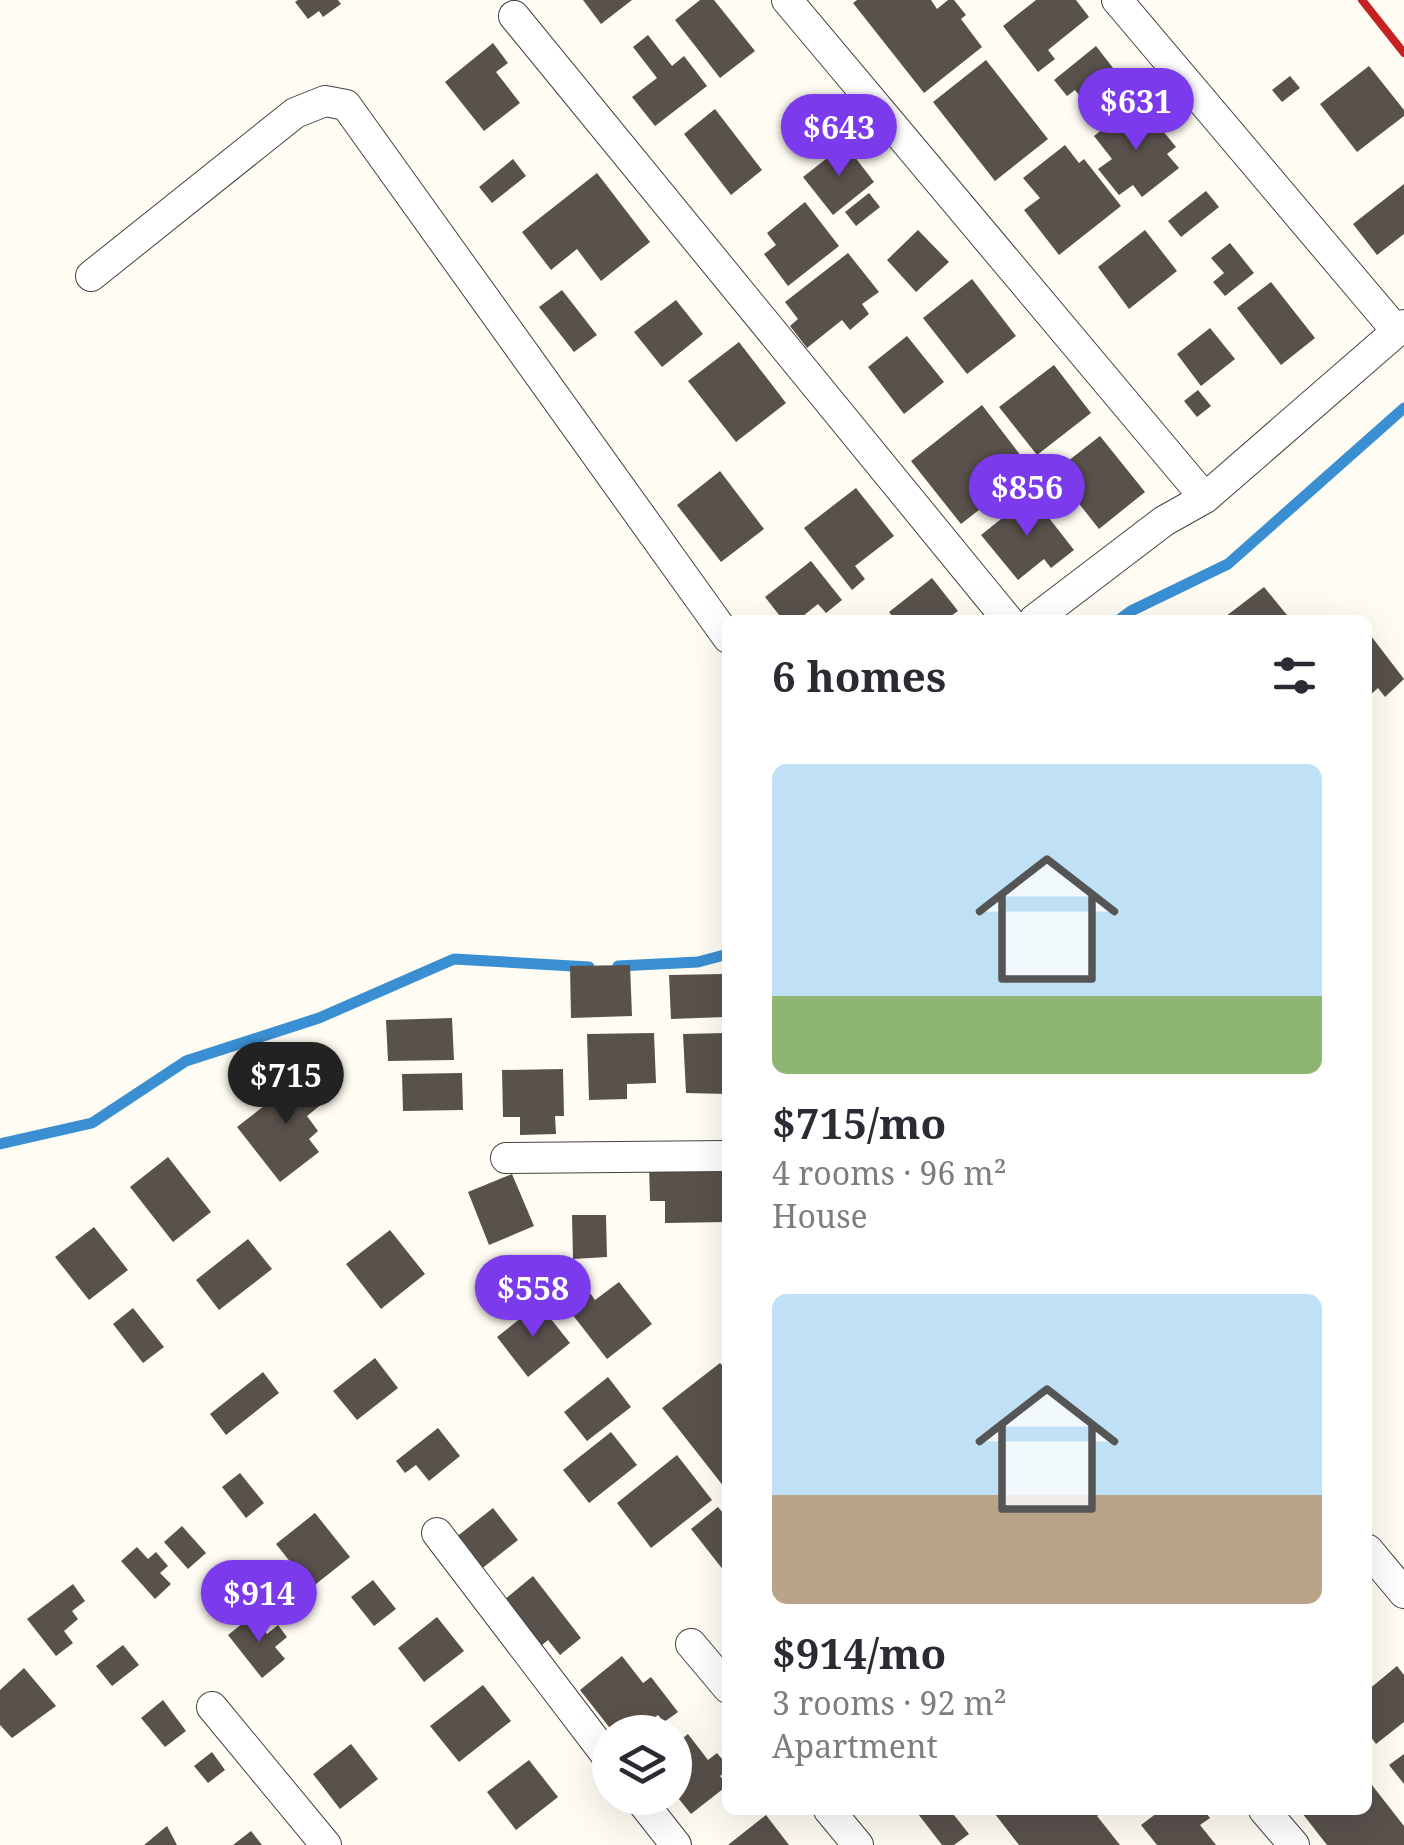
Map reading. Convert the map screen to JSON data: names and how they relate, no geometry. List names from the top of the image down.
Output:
{
  "page": {
    "price": [
      "$631",
      "$643",
      "$856",
      "$715",
      "$558",
      "$914"
    ],
    "heading": "6 homes",
    "list": [
      {
        "name": "$715/mo",
        "note": "4 rooms · 96 m² · House"
      },
      {
        "name": "$914/mo",
        "note": "3 rooms · 92 m² · Apartment"
      }
    ]
  }
}
